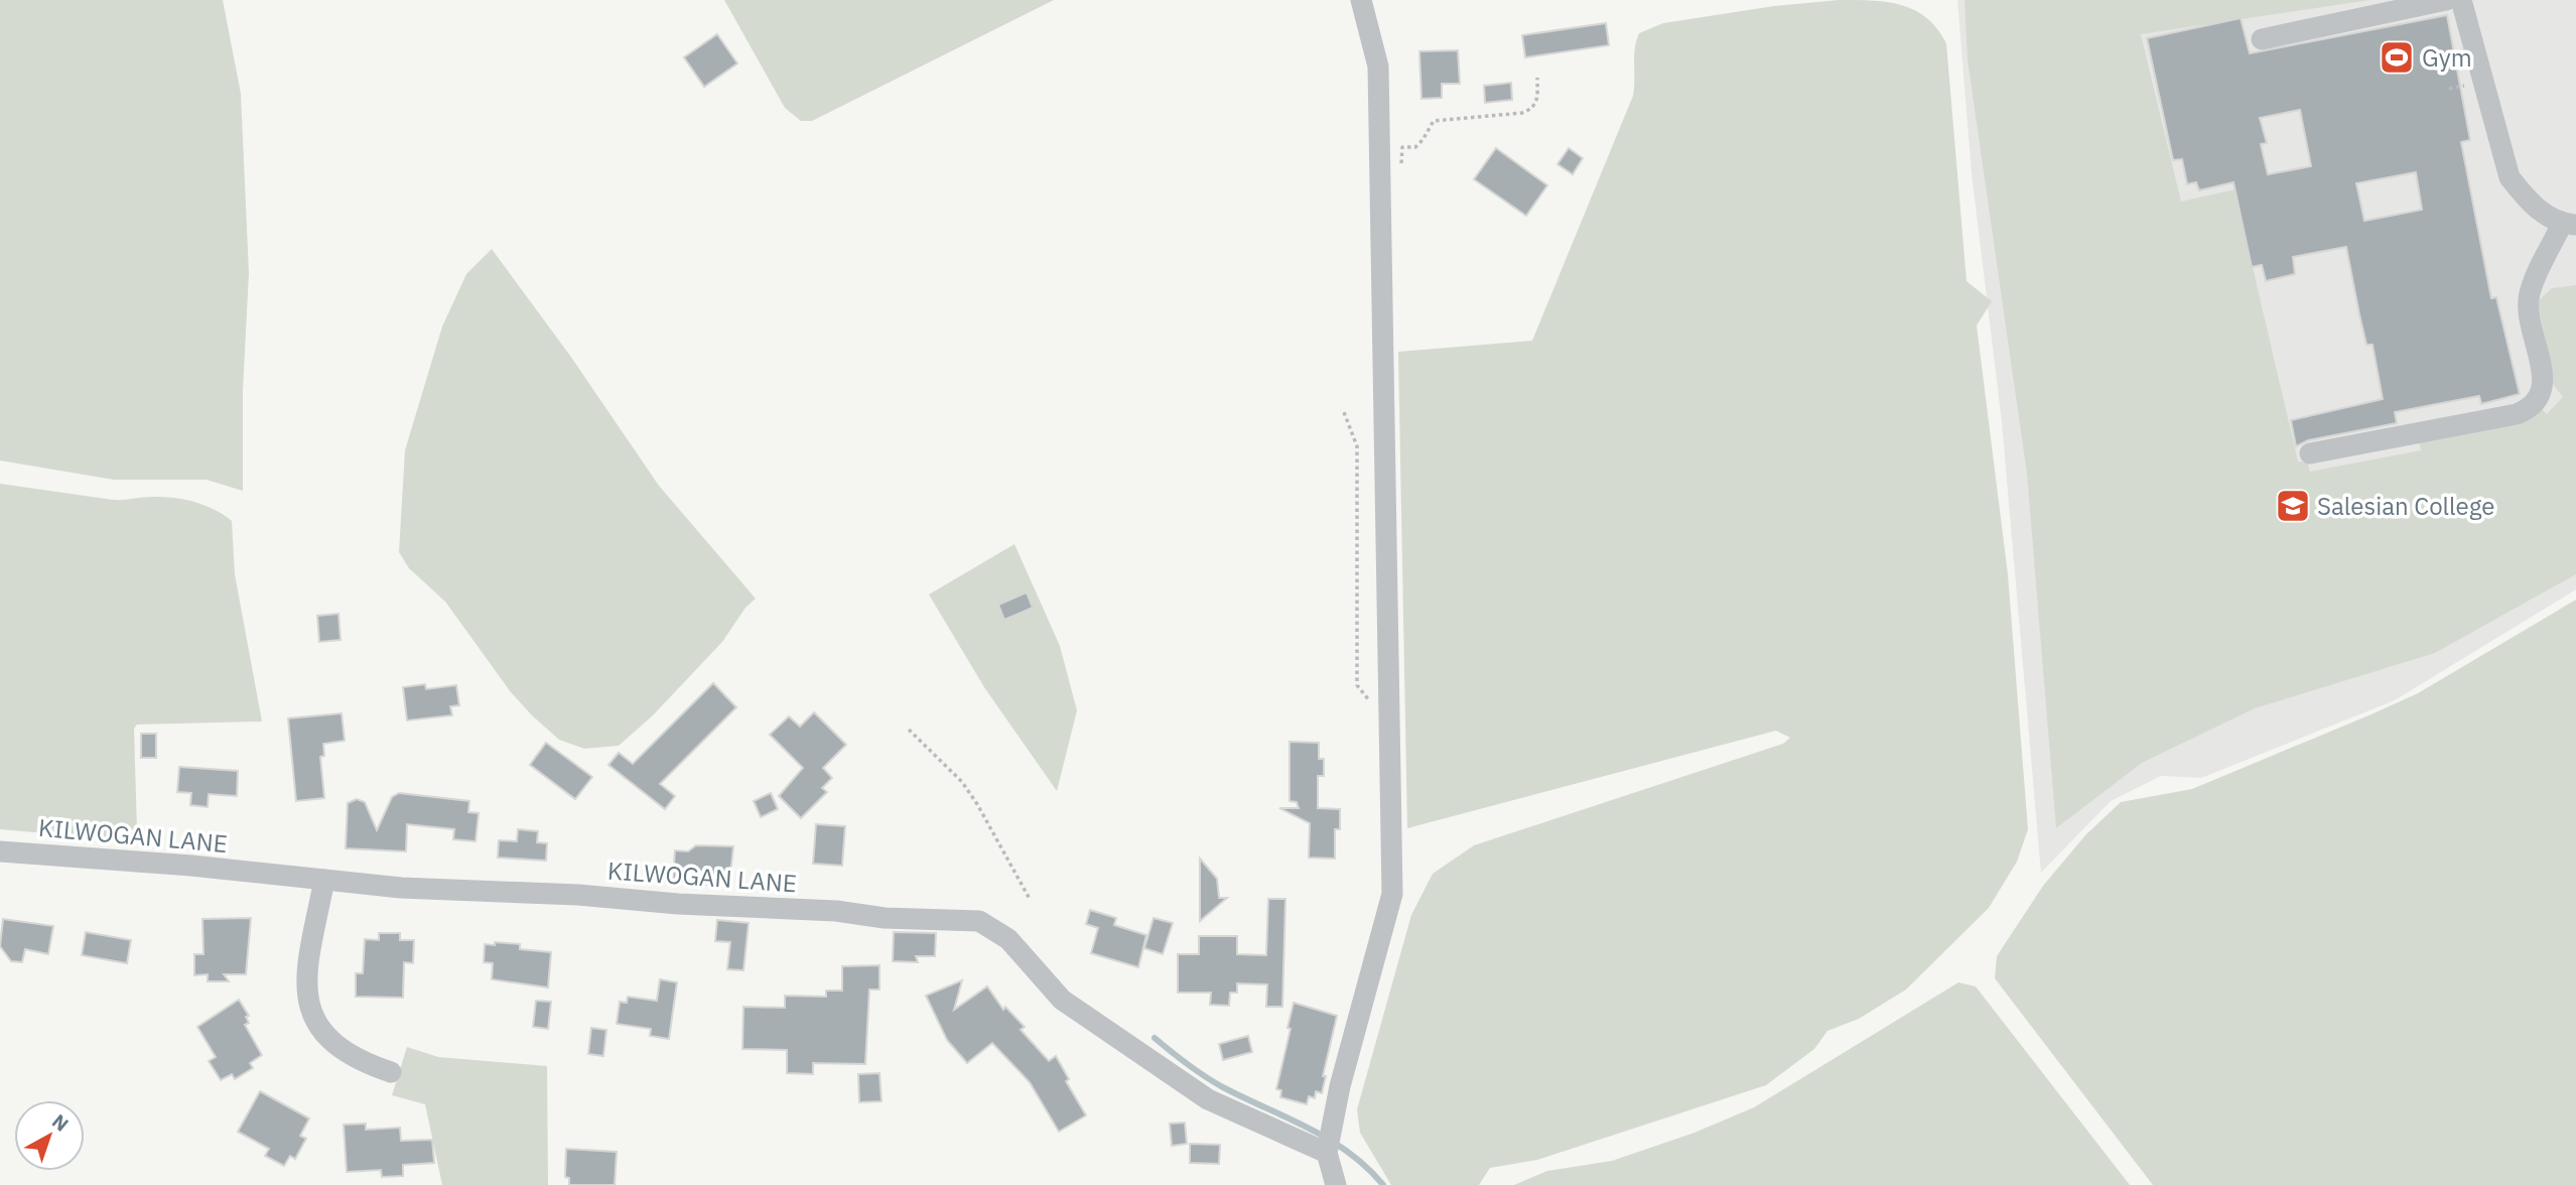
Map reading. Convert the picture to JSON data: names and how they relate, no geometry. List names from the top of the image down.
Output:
{
  "streets": {
    "street": ["KILWOGAN LANE"]
  },
  "places": {
    "sports": ["Gym"],
    "school or university": ["Salesian College"]
  },
  "north": "top right"
}
